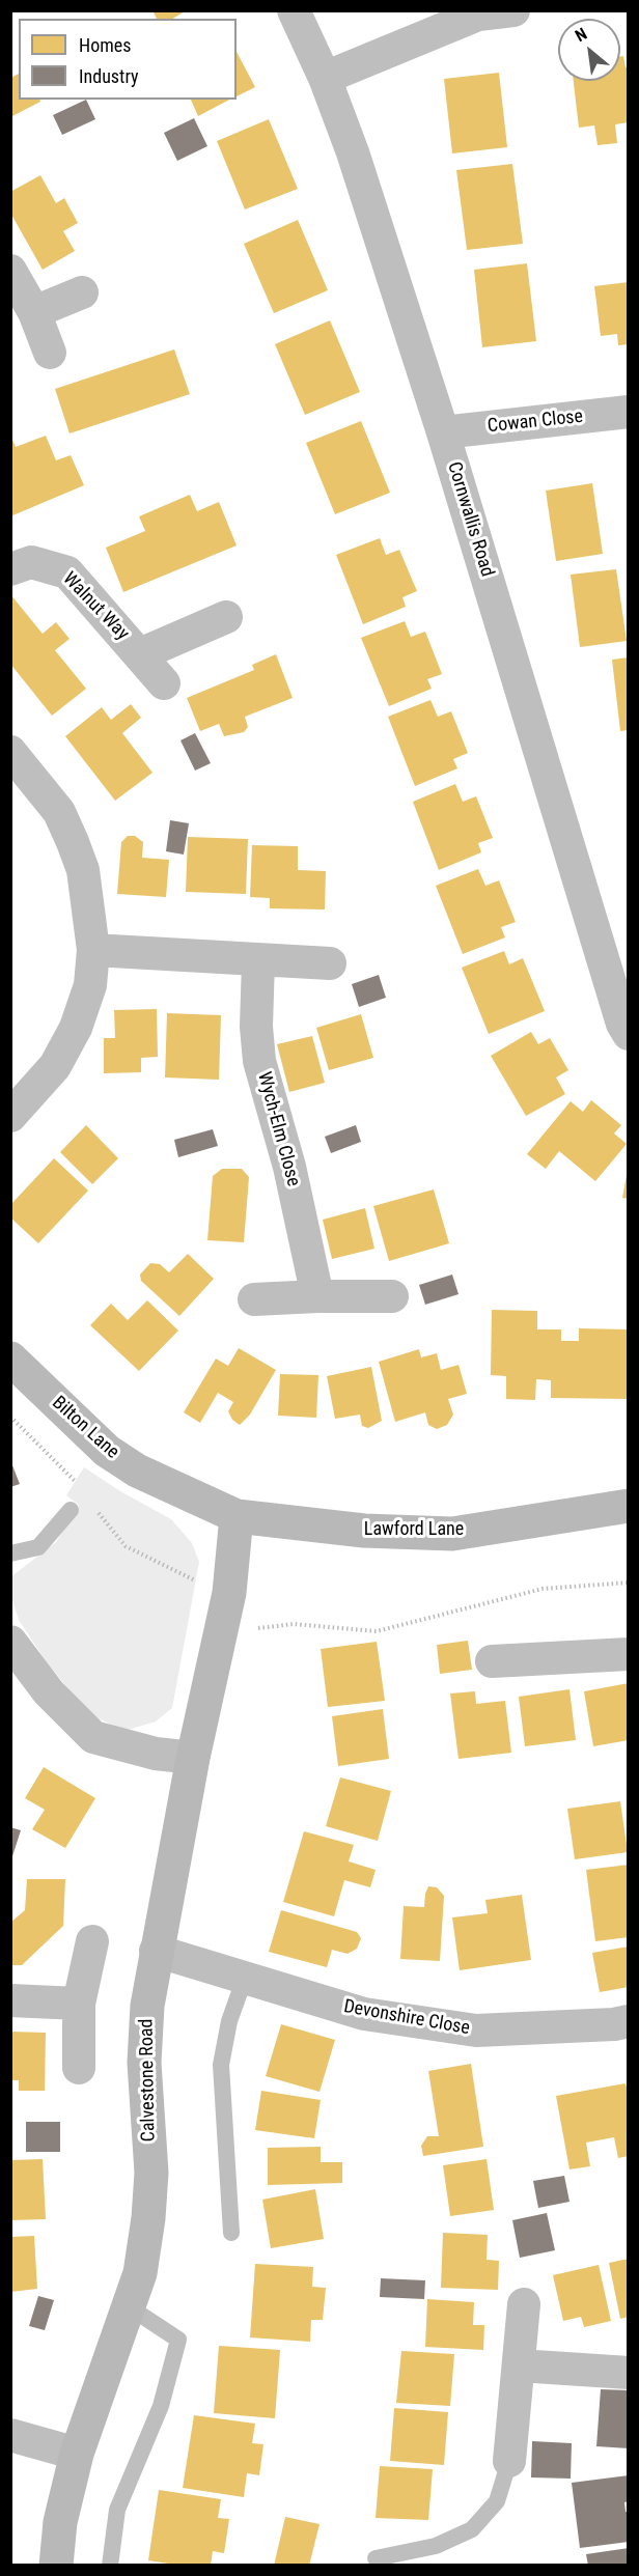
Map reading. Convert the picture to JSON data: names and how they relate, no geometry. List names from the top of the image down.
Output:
{
  "streets": {
    "street": [
      "Cowan Close",
      "Cornwallis Road",
      "Walnut Way",
      "Wych-Elm Close",
      "Bilton Lane",
      "Lawford Lane",
      "Devonshire Close",
      "Calvestone Road"
    ]
  },
  "crossings": [
    ["Cowan Close", "Cornwallis Road"],
    ["Bilton Lane", "Lawford Lane"],
    ["Bilton Lane", "Calvestone Road"],
    ["Lawford Lane", "Calvestone Road"],
    ["Devonshire Close", "Calvestone Road"]
  ],
  "legend": ["Homes", "Industry"],
  "north": "top left"
}
